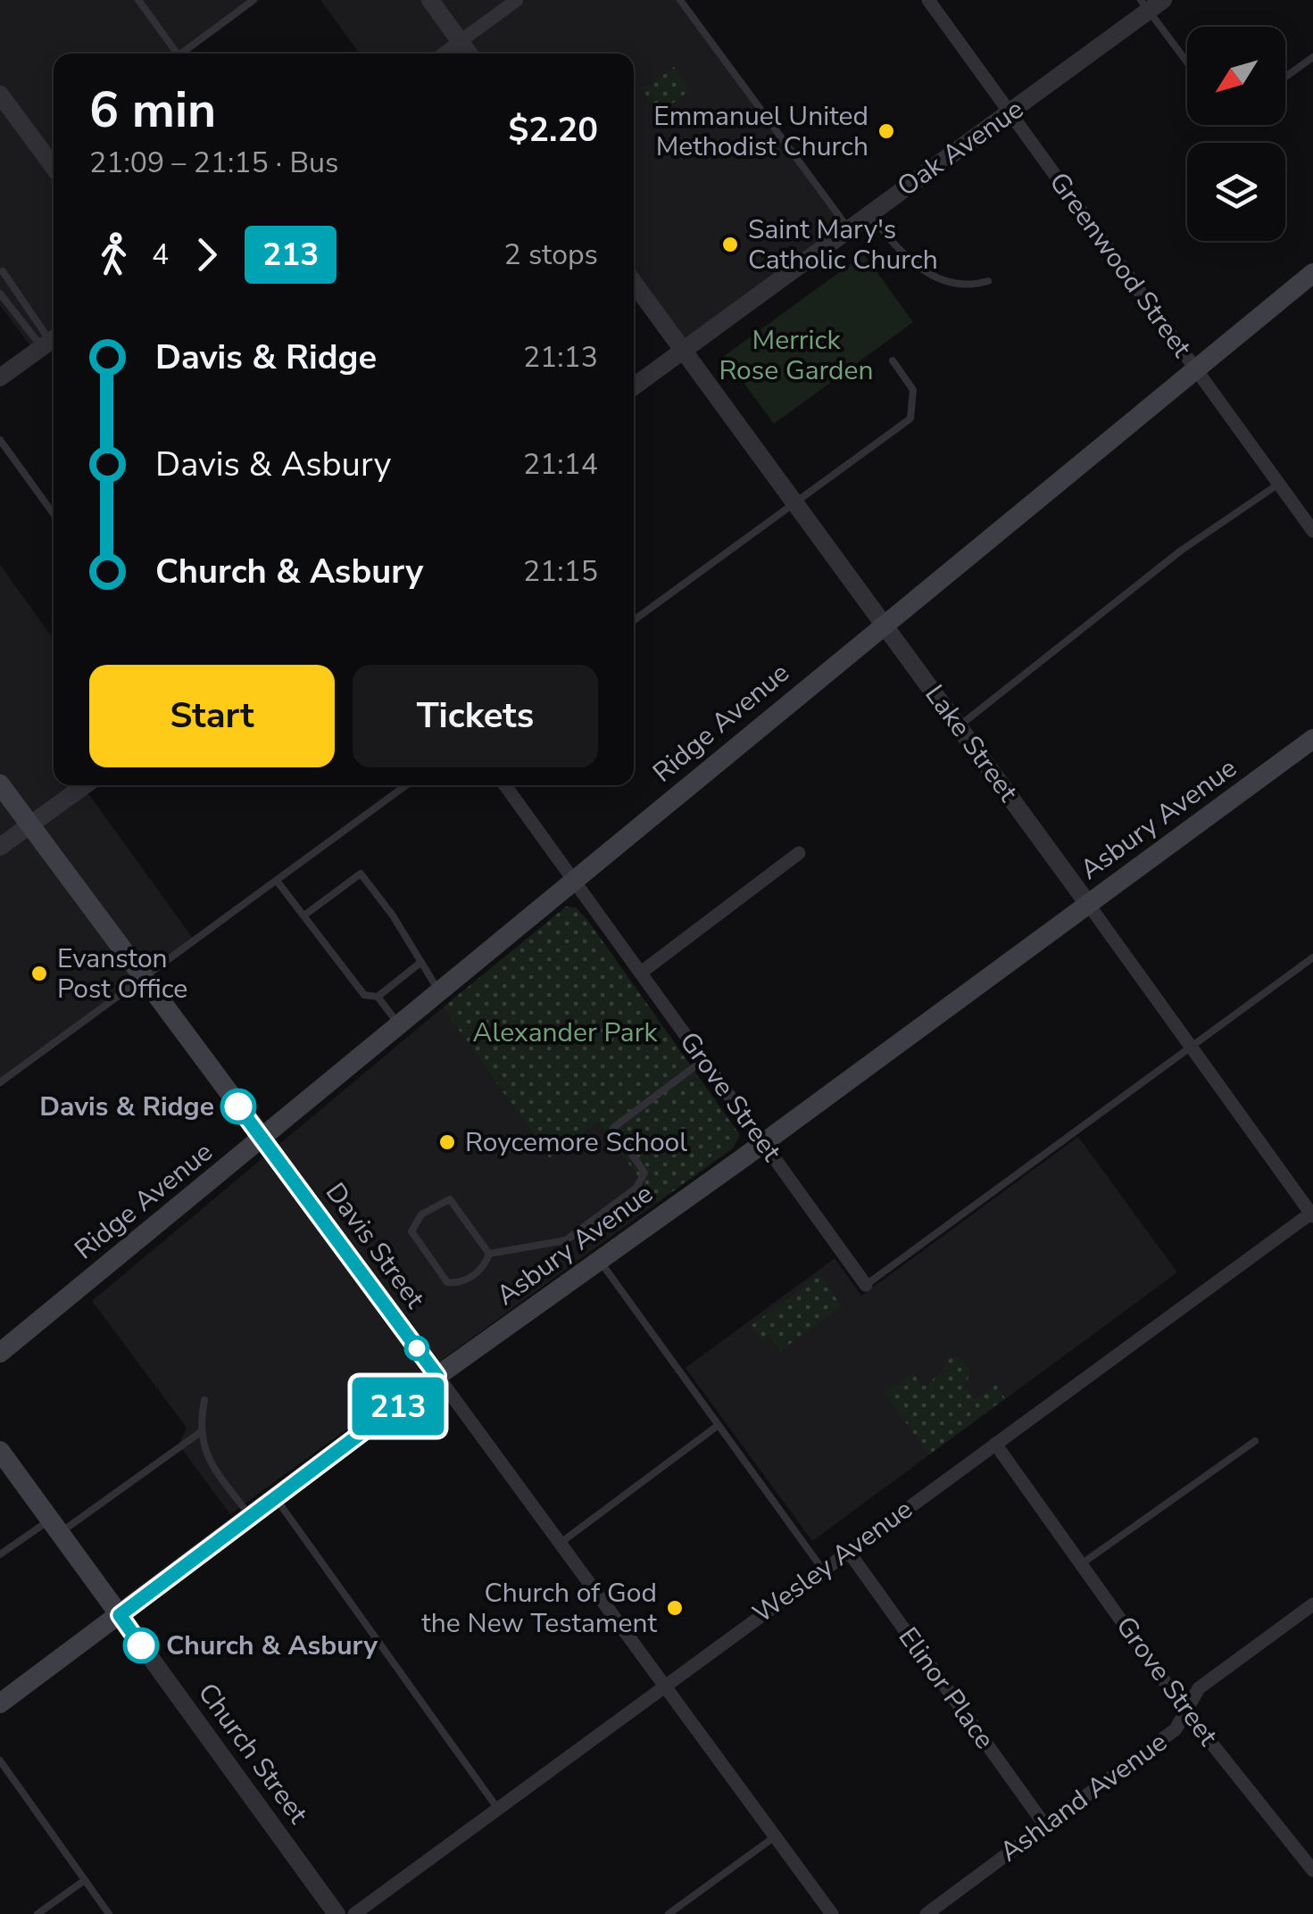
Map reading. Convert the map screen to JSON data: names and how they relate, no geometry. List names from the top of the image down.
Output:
{
  "streets": {
    "main road": [
      "Ridge Avenue",
      "Asbury Avenue",
      "Davis Street",
      "Church Street"
    ],
    "street": [
      "Oak Avenue",
      "Greenwood Street",
      "Lake Street",
      "Grove Street",
      "Wesley Avenue",
      "Elinor Place",
      "Ashland Avenue"
    ]
  },
  "crossings": [
    ["Oak Avenue", "Greenwood Street"],
    ["Oak Avenue", "Lake Street"],
    ["Greenwood Street", "Ridge Avenue"],
    ["Ridge Avenue", "Lake Street"],
    ["Ridge Avenue", "Grove Street"],
    ["Ridge Avenue", "Davis Street"],
    ["Lake Street", "Asbury Avenue"],
    ["Lake Street", "Wesley Avenue"],
    ["Asbury Avenue", "Grove Street"],
    ["Asbury Avenue", "Davis Street"],
    ["Asbury Avenue", "Church Street"],
    ["Grove Street", "Wesley Avenue"],
    ["Grove Street", "Ashland Avenue"],
    ["Davis Street", "Wesley Avenue"],
    ["Wesley Avenue", "Elinor Place"],
    ["Elinor Place", "Ashland Avenue"]
  ],
  "parks": ["Merrick Rose Garden", "Alexander Park"],
  "places": [
    "Emmanuel United Methodist Church",
    "Saint Mary's Catholic Church",
    "Evanston Post Office",
    "Davis & Ridge",
    "Roycemore School",
    "Church of God the New Testament",
    "Church & Asbury"
  ],
  "lines": ["bus line 213"],
  "north": "bottom left",
  "page": {
    "on_map": "213",
    "heading": ["6 min", "21:09 – 21:15 · Bus", "$2.20"],
    "legs": ["4", "213", "2 stops"],
    "list": [
      {
        "name": "Davis & Ridge",
        "value": "21:13"
      },
      {
        "name": "Davis & Asbury",
        "value": "21:14"
      },
      {
        "name": "Church & Asbury",
        "value": "21:15"
      }
    ],
    "buttons": ["Start", "Tickets"]
  }
}
